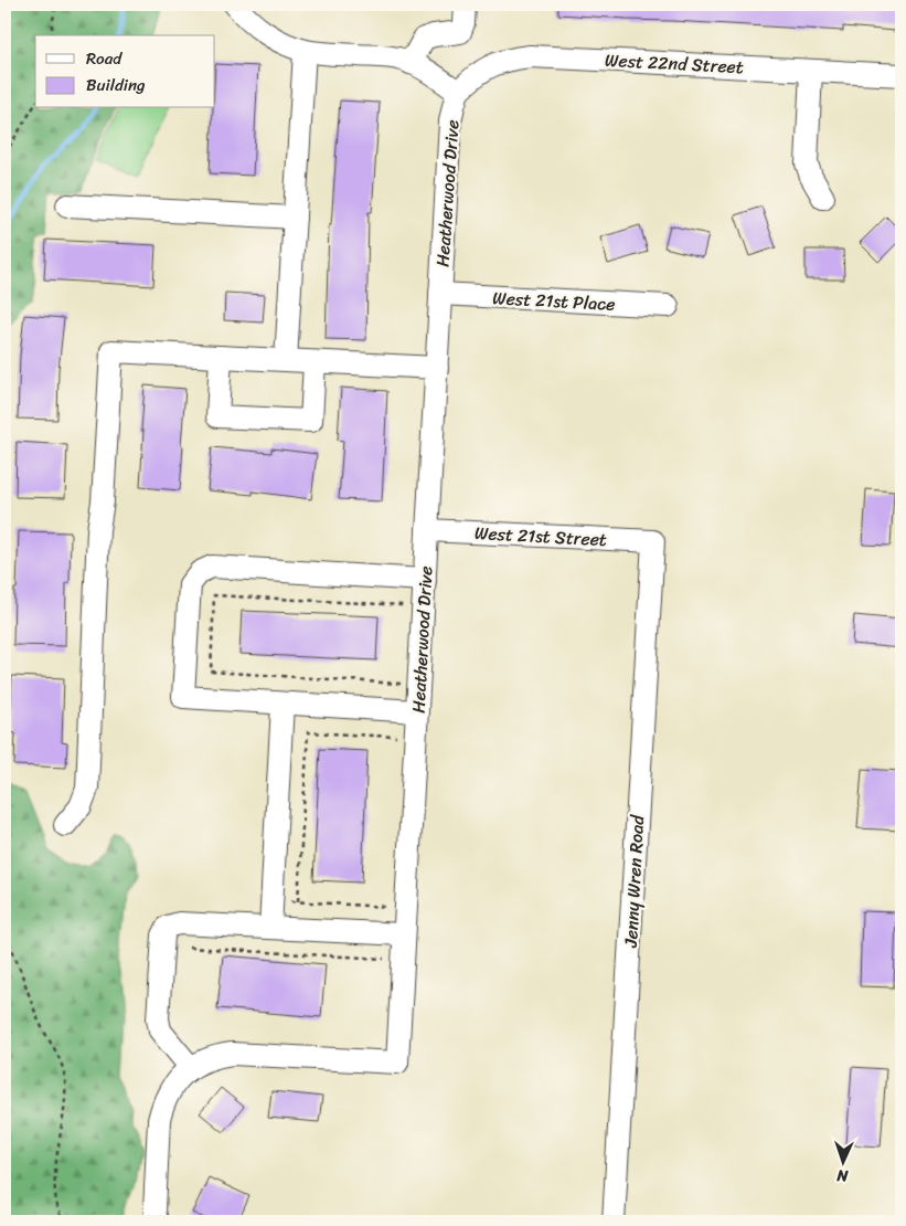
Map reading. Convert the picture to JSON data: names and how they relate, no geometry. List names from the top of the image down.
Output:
{
  "streets": {
    "street": [
      "West 22nd Street",
      "Heatherwood Drive",
      "West 21st Place",
      "West 21st Street",
      "Jenny Wren Road"
    ]
  },
  "crossings": [
    ["West 22nd Street", "Heatherwood Drive"],
    ["Heatherwood Drive", "West 21st Place"],
    ["Heatherwood Drive", "West 21st Street"],
    ["West 21st Street", "Jenny Wren Road"]
  ],
  "legend": ["Road", "Building"],
  "north": "bottom"
}
